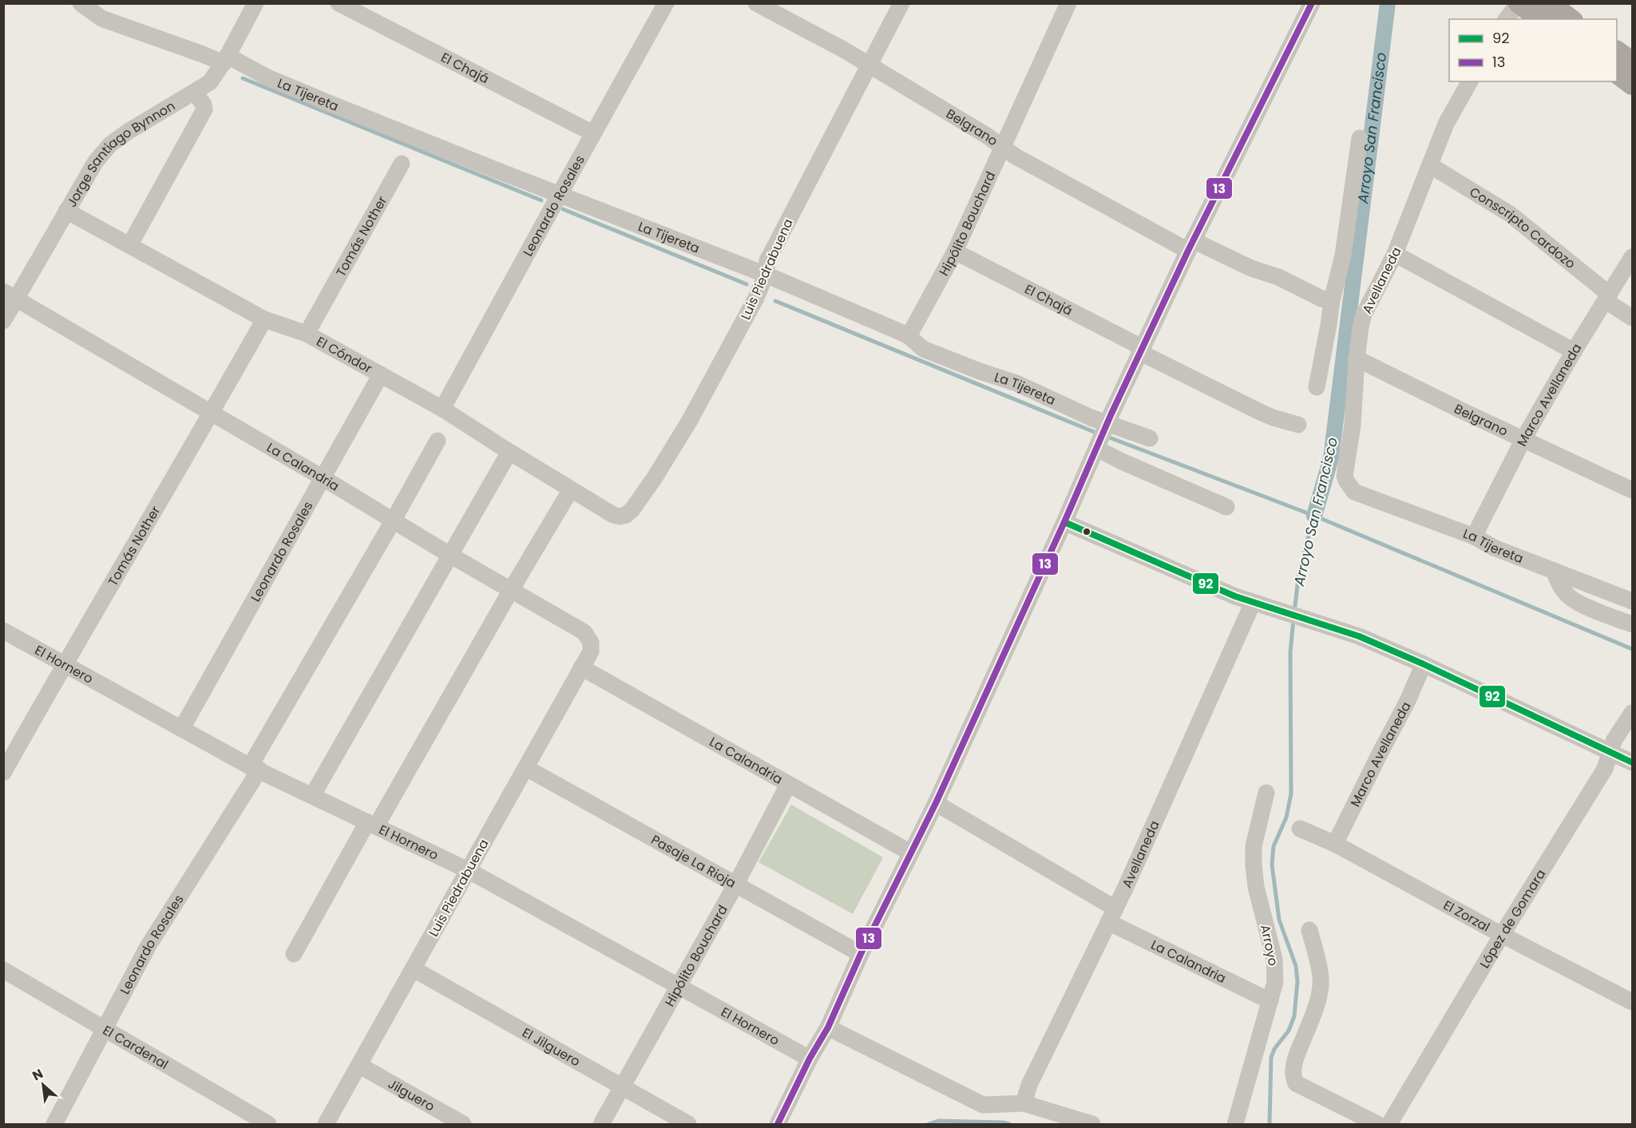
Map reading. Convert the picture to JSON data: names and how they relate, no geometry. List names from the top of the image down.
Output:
{
  "streets": {
    "street": [
      "El Chajá",
      "La Tijereta",
      "Belgrano",
      "Jorge Santiago Bynnon",
      "Leonardo Rosales",
      "Hipólito Bouchard",
      "Conscripto Cardozo",
      "Tomás Nother",
      "Luis Piedrabuena",
      "Avellaneda",
      "El Cóndor",
      "Marco Avellaneda",
      "La Calandria",
      "El Hornero",
      "Pasaje La Rioja",
      "El Zorzal",
      "López de Gomara",
      "Arroyo",
      "El Cardenal",
      "El Jilguero",
      "Jilguero"
    ]
  },
  "crossings": [
    ["El Chajá", "Leonardo Rosales"],
    ["El Chajá", "Hipólito Bouchard"],
    ["La Tijereta", "Jorge Santiago Bynnon"],
    ["La Tijereta", "Leonardo Rosales"],
    ["La Tijereta", "Hipólito Bouchard"],
    ["La Tijereta", "Luis Piedrabuena"],
    ["La Tijereta", "Avellaneda"],
    ["La Tijereta", "Marco Avellaneda"],
    ["Belgrano", "Hipólito Bouchard"],
    ["Belgrano", "Luis Piedrabuena"],
    ["Belgrano", "Avellaneda"],
    ["Belgrano", "Marco Avellaneda"],
    ["Jorge Santiago Bynnon", "El Cóndor"],
    ["Jorge Santiago Bynnon", "La Calandria"],
    ["Leonardo Rosales", "El Cóndor"],
    ["Leonardo Rosales", "La Calandria"],
    ["Leonardo Rosales", "El Hornero"],
    ["Leonardo Rosales", "El Cardenal"],
    ["Hipólito Bouchard", "La Calandria"],
    ["Hipólito Bouchard", "El Hornero"],
    ["Hipólito Bouchard", "Pasaje La Rioja"],
    ["Hipólito Bouchard", "El Jilguero"],
    ["Conscripto Cardozo", "Avellaneda"],
    ["Conscripto Cardozo", "Marco Avellaneda"],
    ["Tomás Nother", "El Cóndor"],
    ["Tomás Nother", "La Calandria"],
    ["Tomás Nother", "El Hornero"],
    ["Luis Piedrabuena", "El Cóndor"],
    ["Luis Piedrabuena", "La Calandria"],
    ["Luis Piedrabuena", "El Hornero"],
    ["Luis Piedrabuena", "Pasaje La Rioja"],
    ["Luis Piedrabuena", "El Jilguero"],
    ["Luis Piedrabuena", "Jilguero"],
    ["Avellaneda", "La Calandria"],
    ["Marco Avellaneda", "El Zorzal"],
    ["La Calandria", "Arroyo"],
    ["El Zorzal", "López de Gomara"]
  ],
  "water": ["Arroyo San Francisco"],
  "lines": ["transit line 13", "transit line 92"],
  "legend": ["92", "13"],
  "north": "top left"
}
